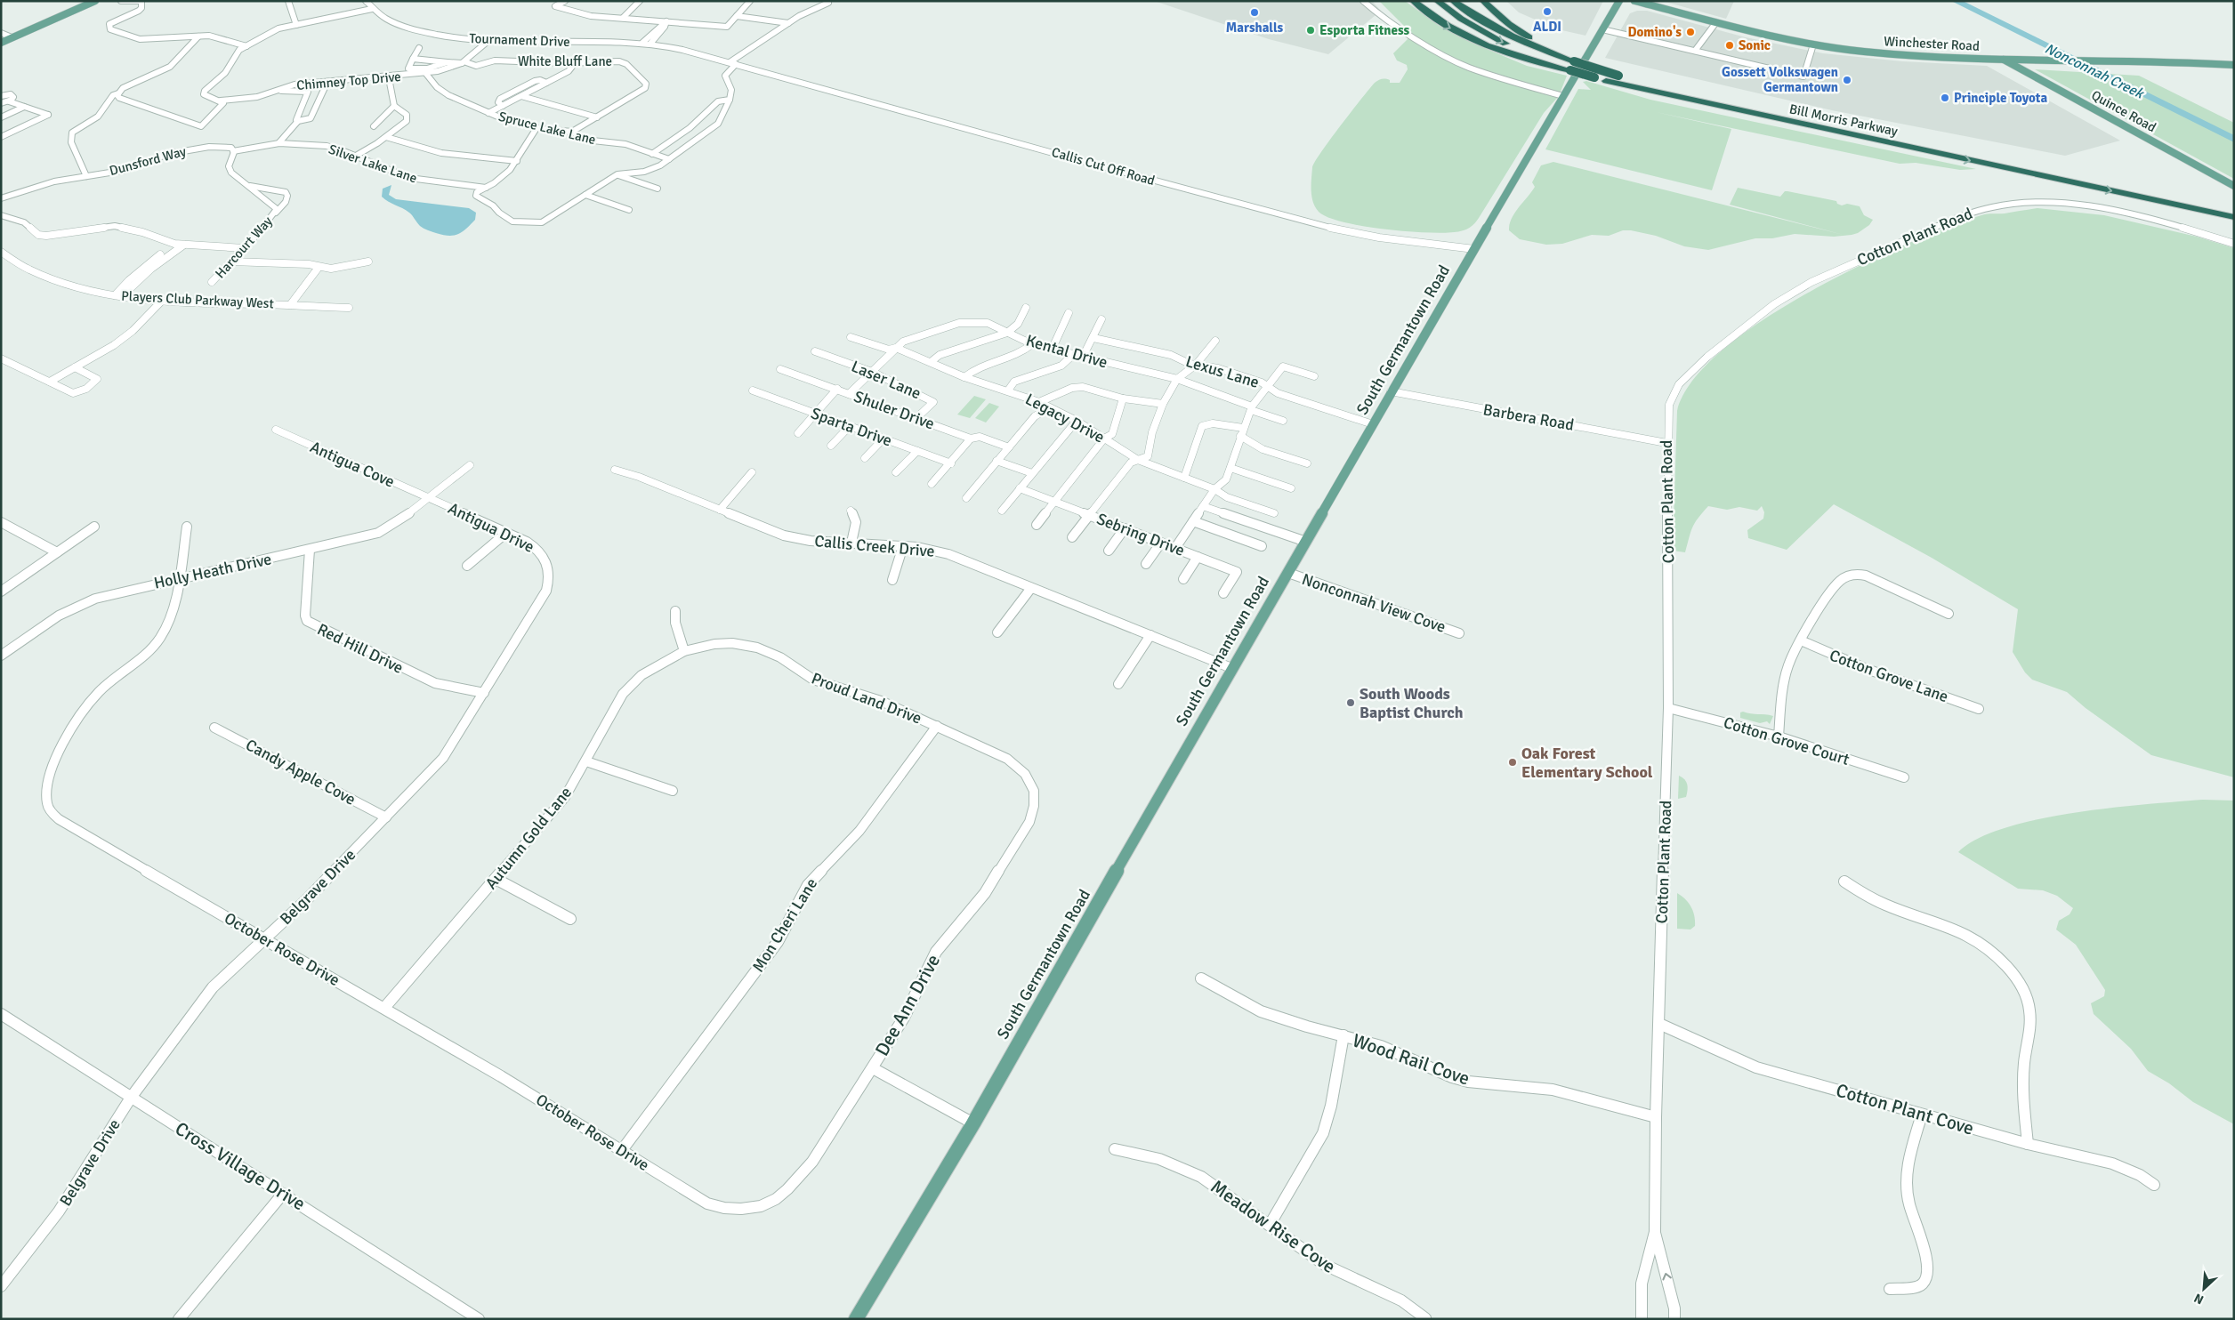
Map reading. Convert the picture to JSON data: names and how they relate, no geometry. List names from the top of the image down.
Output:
{
  "streets": {
    "highway": ["Bill Morris Parkway"],
    "main road": ["Winchester Road", "Quince Road", "South Germantown Road"],
    "street": [
      "Tournament Drive",
      "White Bluff Lane",
      "Chimney Top Drive",
      "Spruce Lake Lane",
      "Dunsford Way",
      "Silver Lake Lane",
      "Callis Cut Off Road",
      "Cotton Plant Road",
      "Harcourt Way",
      "Players Club Parkway West",
      "Kental Drive",
      "Lexus Lane",
      "Laser Lane",
      "Shuler Drive",
      "Barbera Road",
      "Legacy Drive",
      "Sparta Drive",
      "Antigua Cove",
      "Antigua Drive",
      "Sebring Drive",
      "Callis Creek Drive",
      "Holly Heath Drive",
      "Nonconnah View Cove",
      "Red Hill Drive",
      "Cotton Grove Lane",
      "Proud Land Drive",
      "Cotton Grove Court",
      "Candy Apple Cove",
      "Autumn Gold Lane",
      "Belgrave Drive",
      "Mon Cheri Lane",
      "October Rose Drive",
      "Dee Ann Drive",
      "Wood Rail Cove",
      "Cotton Plant Cove",
      "Cross Village Drive",
      "Meadow Rise Cove"
    ]
  },
  "crossings": [
    ["Tournament Drive", "Callis Cut Off Road"],
    ["Winchester Road", "Quince Road"],
    ["White Bluff Lane", "Chimney Top Drive"],
    ["White Bluff Lane", "Spruce Lake Lane"],
    ["Chimney Top Drive", "Spruce Lake Lane"],
    ["Dunsford Way", "Silver Lake Lane"],
    ["Dunsford Way", "Harcourt Way"],
    ["Silver Lake Lane", "Harcourt Way"],
    ["Callis Cut Off Road", "South Germantown Road"],
    ["Cotton Plant Road", "Barbera Road"],
    ["Cotton Plant Road", "Cotton Grove Court"],
    ["Cotton Plant Road", "Wood Rail Cove"],
    ["Cotton Plant Road", "Cotton Plant Cove"],
    ["South Germantown Road", "Lexus Lane"],
    ["South Germantown Road", "Barbera Road"],
    ["South Germantown Road", "Callis Creek Drive"],
    ["South Germantown Road", "Nonconnah View Cove"],
    ["Kental Drive", "Laser Lane"],
    ["Kental Drive", "Shuler Drive"],
    ["Kental Drive", "Legacy Drive"],
    ["Laser Lane", "Shuler Drive"],
    ["Antigua Cove", "Antigua Drive"],
    ["Antigua Cove", "Holly Heath Drive"],
    ["Antigua Drive", "Holly Heath Drive"],
    ["Antigua Drive", "Belgrave Drive"],
    ["Holly Heath Drive", "Red Hill Drive"],
    ["Holly Heath Drive", "October Rose Drive"],
    ["Red Hill Drive", "Belgrave Drive"],
    ["Proud Land Drive", "Autumn Gold Lane"],
    ["Proud Land Drive", "Mon Cheri Lane"],
    ["Proud Land Drive", "Dee Ann Drive"],
    ["Candy Apple Cove", "Belgrave Drive"],
    ["Autumn Gold Lane", "October Rose Drive"],
    ["Belgrave Drive", "October Rose Drive"],
    ["Belgrave Drive", "Cross Village Drive"],
    ["Mon Cheri Lane", "October Rose Drive"],
    ["October Rose Drive", "Dee Ann Drive"]
  ],
  "water": ["Nonconnah Creek"],
  "places": [
    "ALDI",
    "Marshalls",
    "Esporta Fitness",
    "Domino's",
    "Sonic",
    "Gossett Volkswagen Germantown",
    "Principle Toyota",
    "South Woods Baptist Church",
    "Oak Forest Elementary School"
  ],
  "north": "bottom left"
}
